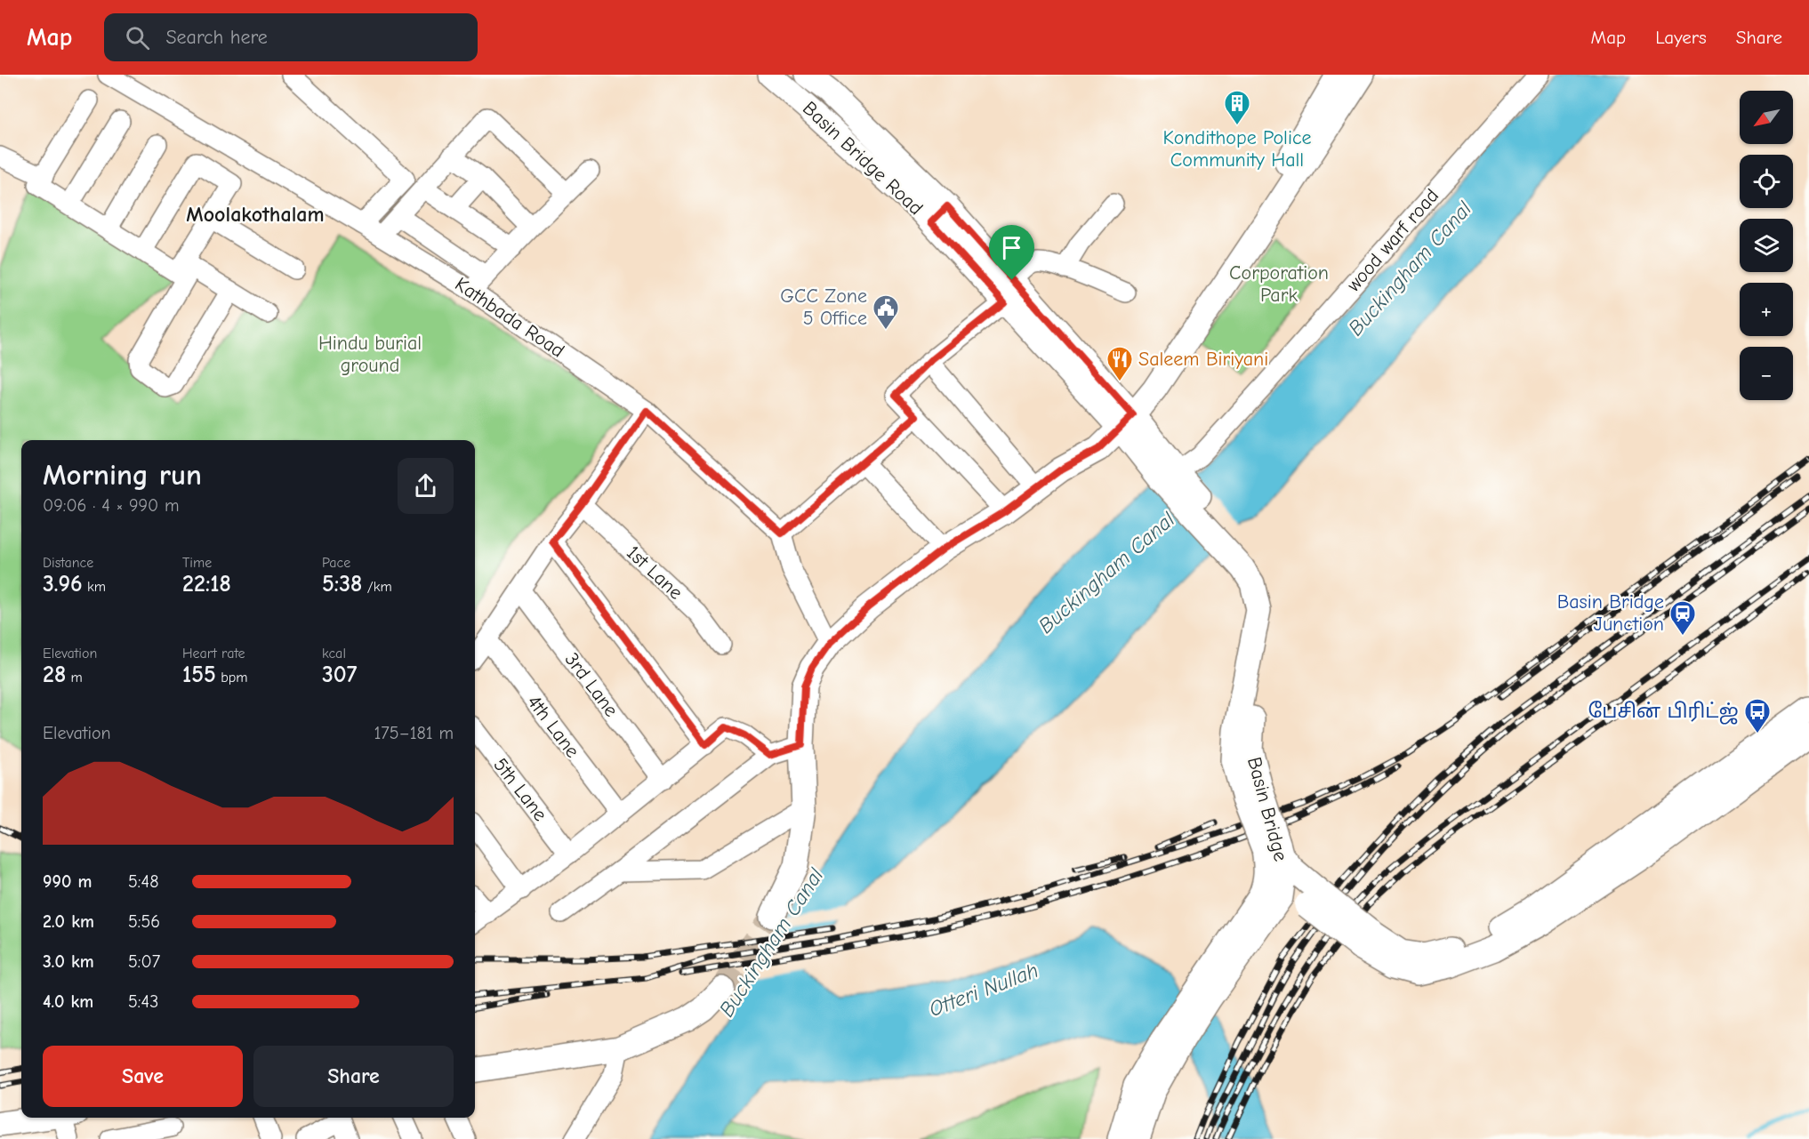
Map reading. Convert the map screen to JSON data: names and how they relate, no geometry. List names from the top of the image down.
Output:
{
  "streets": {
    "main road": ["Basin Bridge Road", "Basin Bridge"],
    "street": [
      "wood warf road",
      "Kathbada Road",
      "1st Lane",
      "3rd Lane",
      "4th Lane",
      "5th Lane"
    ]
  },
  "crossings": [
    ["Basin Bridge Road", "Basin Bridge"],
    ["wood warf road", "Basin Bridge"]
  ],
  "districts": ["Moolakothalam"],
  "water": ["Buckingham Canal", "Otteri Nullah"],
  "parks": ["Corporation Park", "Hindu burial ground"],
  "places": {
    "building": ["Kondithope Police Community Hall"],
    "public building": ["GCC Zone 5 Office"],
    "restaurant": ["Saleem Biriyani"],
    "station": ["Basin Bridge Junction"],
    "bus stop": ["பேசின் பிரிட்ஜ்"]
  },
  "north": "bottom left",
  "page": {
    "header": "Map",
    "search": "Search here",
    "nav": ["Map", "Layers", "Share"],
    "map_buttons": ["+", "−"],
    "heading": ["Morning run", "09:06 · 4 × 990 m"],
    "stats": [
      ["Distance", "3.96 km"],
      ["Time", "22:18"],
      ["Pace", "5:38 /km"],
      ["Elevation", "28 m"],
      ["Heart rate", "155 bpm"],
      ["kcal", "307"]
    ],
    "chart": ["Elevation", "175–181 m"],
    "list": [
      {
        "name": "990 m",
        "note": "5:48"
      },
      {
        "name": "2.0 km",
        "note": "5:56"
      },
      {
        "name": "3.0 km",
        "note": "5:07"
      },
      {
        "name": "4.0 km",
        "note": "5:43"
      }
    ],
    "buttons": ["Save", "Share"]
  }
}
